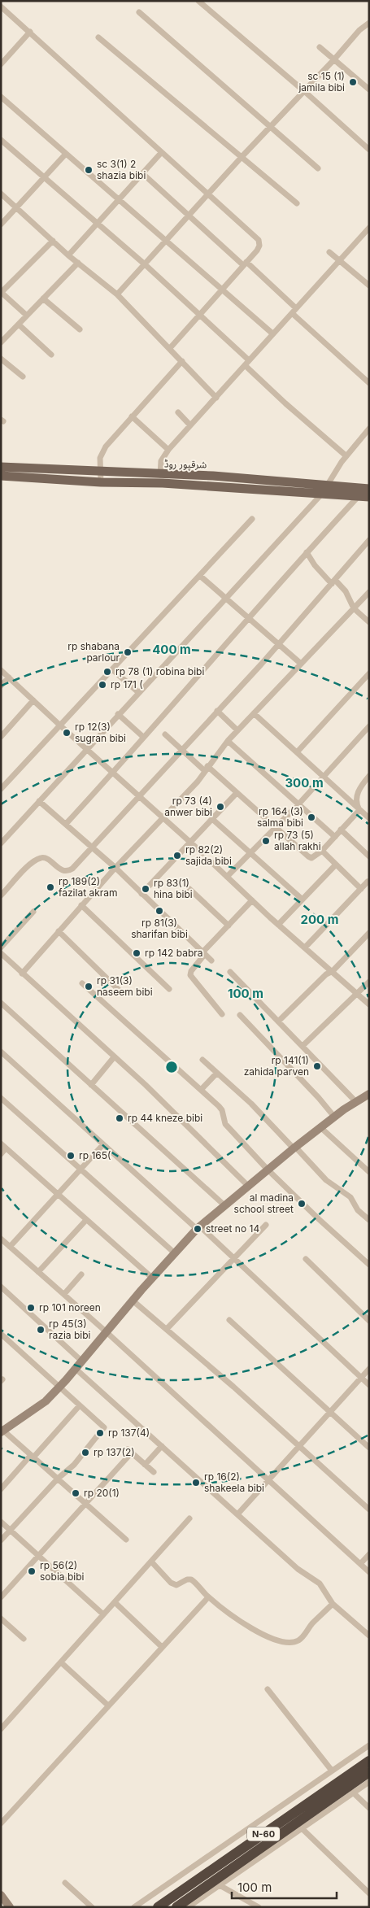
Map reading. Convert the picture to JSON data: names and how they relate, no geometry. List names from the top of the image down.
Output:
{
  "streets": {
    "highway": ["N-60"],
    "main road": ["شرقپور روڈ"]
  },
  "places": [
    "sc 15 (1) jamila bibi",
    "sc 3(1) 2 shazia bibi",
    "rp shabana parlour",
    "rp 78 (1) robina bibi",
    "rp 171 (",
    "rp 12(3) sugran bibi",
    "rp 73 (4) anwer bibi",
    "rp 164 (3) salma bibi",
    "rp 73 (5) allah rakhi",
    "rp 82(2) sajida bibi",
    "rp 189(2) fazilat akram",
    "rp 83(1) hina bibi",
    "rp 81(3) sharifan bibi",
    "rp 142 babra",
    "rp 31(3) naseem bibi",
    "rp 141(1) zahida parven",
    "rp 44 kneze bibi",
    "rp 165(",
    "al madina school street",
    "street no 14",
    "rp 101 noreen",
    "rp 45(3) razia bibi",
    "rp 137(4)",
    "rp 137(2)",
    "rp 16(2) shakeela bibi",
    "rp 20(1)",
    "rp 56(2) sobia bibi"
  ],
  "scale_bar": "100 m",
  "rings": [
    "400 m",
    "300 m",
    "200 m",
    "100 m"
  ]
}
